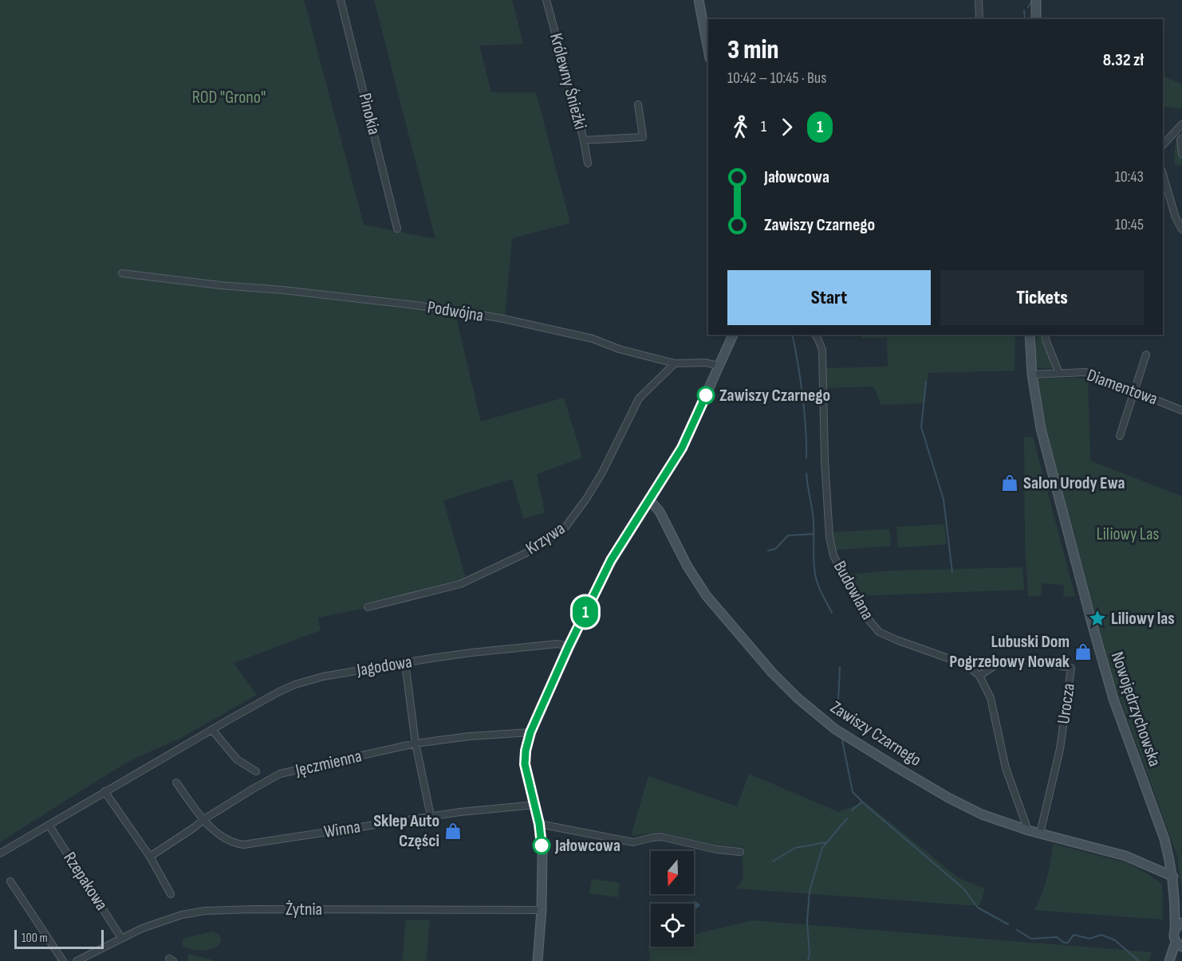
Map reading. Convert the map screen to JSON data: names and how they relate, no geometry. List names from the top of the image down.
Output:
{
  "streets": {
    "street": [
      "Królewny Śnieżki",
      "Pinokia",
      "Podwójna",
      "Diamentowa",
      "Krzywa",
      "Budowlana",
      "Jagodowa",
      "Urocza",
      "Nowojędrzychowska",
      "Zawiszy Czarnego",
      "Jęczmienna",
      "Winna",
      "Rzepakowa",
      "Żytnia"
    ]
  },
  "crossings": [
    ["Podwójna", "Krzywa"],
    ["Diamentowa", "Nowojędrzychowska"],
    ["Budowlana", "Urocza"],
    ["Budowlana", "Zawiszy Czarnego"],
    ["Jagodowa", "Rzepakowa"],
    ["Urocza", "Zawiszy Czarnego"],
    ["Nowojędrzychowska", "Zawiszy Czarnego"],
    ["Jęczmienna", "Winna"],
    ["Rzepakowa", "Żytnia"]
  ],
  "parks": ["ROD \"Grono\"", "Liliowy Las"],
  "places": {
    "other": ["Zawiszy Czarnego", "Jałowcowa"],
    "shop": ["Salon Urody Ewa", "Lubuski Dom Pogrzebowy Nowak", "Sklep Auto Części"],
    "place": ["Liliowy las"]
  },
  "lines": ["bus line 1"],
  "scale_bar": "100 m",
  "north": "bottom",
  "page": {
    "on_map": "1",
    "heading": ["3 min", "10:42 – 10:45 · Bus", "8.32 zł"],
    "legs": ["1", "1"],
    "list": [
      {
        "name": "Jałowcowa",
        "value": "10:43"
      },
      {
        "name": "Zawiszy Czarnego",
        "value": "10:45"
      }
    ],
    "buttons": ["Start", "Tickets"],
    "scale": "100 m"
  }
}
